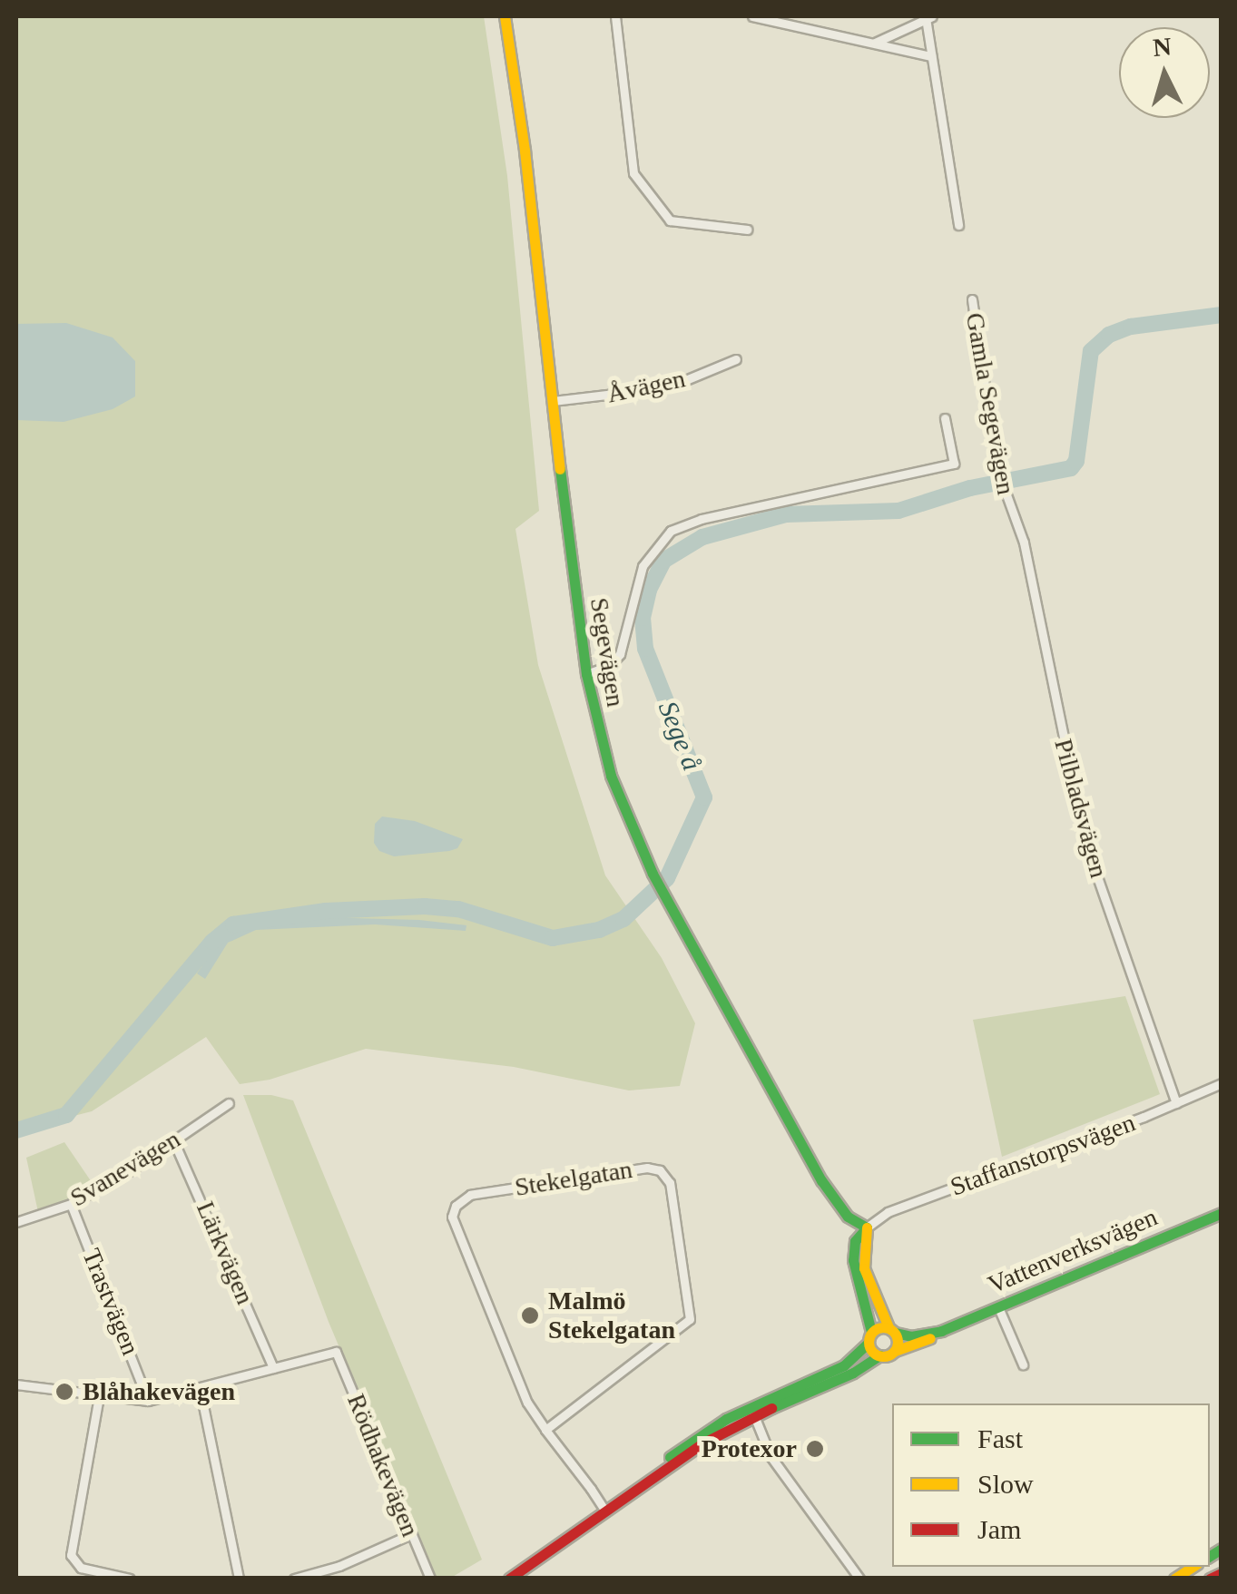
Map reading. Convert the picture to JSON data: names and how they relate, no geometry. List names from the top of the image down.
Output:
{
  "streets": {
    "main road": ["Segevägen", "Vattenverksvägen"],
    "street": [
      "Åvägen",
      "Gamla Segevägen",
      "Pilbladsvägen",
      "Staffanstorpsvägen",
      "Svanevägen",
      "Stekelgatan",
      "Lärkvägen",
      "Trastvägen",
      "Rödhakevägen"
    ]
  },
  "crossings": [
    ["Åvägen", "Segevägen"],
    ["Gamla Segevägen", "Pilbladsvägen"],
    ["Segevägen", "Staffanstorpsvägen"],
    ["Pilbladsvägen", "Staffanstorpsvägen"],
    ["Svanevägen", "Lärkvägen"],
    ["Svanevägen", "Trastvägen"],
    ["Lärkvägen", "Rödhakevägen"]
  ],
  "water": ["Sege å"],
  "places": ["Malmö Stekelgatan", "Blåhakevägen", "Protexor"],
  "legend": ["Fast", "Slow", "Jam"],
  "north": "top"
}
